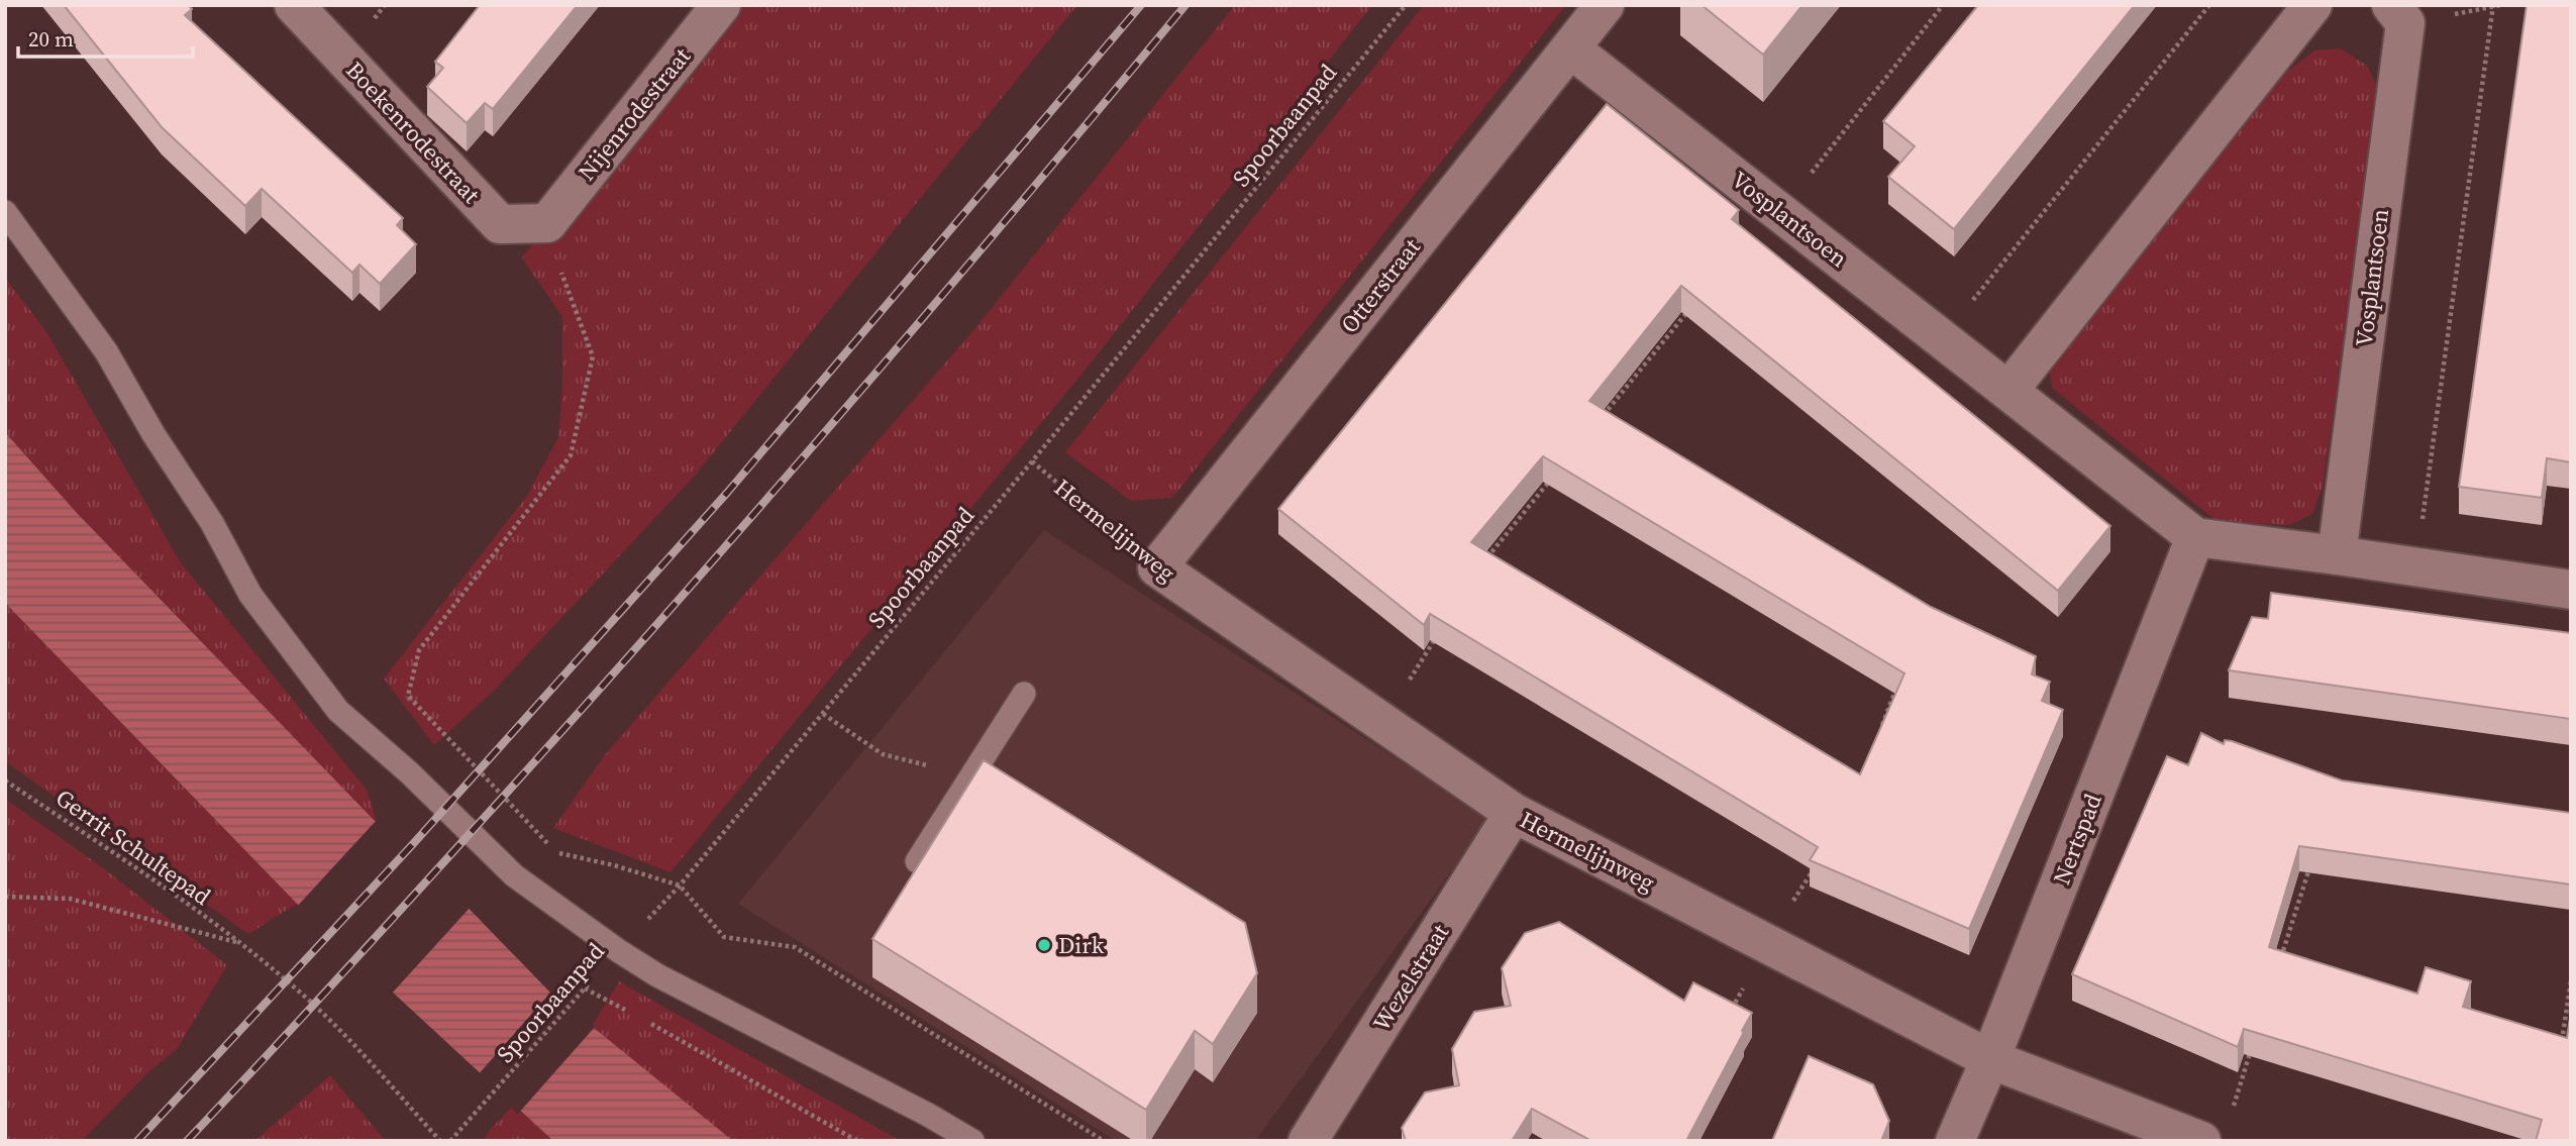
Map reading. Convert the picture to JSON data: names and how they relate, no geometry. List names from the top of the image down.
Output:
{
  "streets": {
    "street": [
      "Nijenrodestraat",
      "Boekenrodestraat",
      "Vosplantsoen",
      "Otterstraat",
      "Hermelijnweg",
      "Nertspad",
      "Wezelstraat"
    ],
    "path": ["Spoorbaanpad", "Gerrit Schultepad"]
  },
  "crossings": [
    ["Nijenrodestraat", "Boekenrodestraat"],
    ["Spoorbaanpad", "Hermelijnweg"],
    ["Vosplantsoen", "Otterstraat"],
    ["Vosplantsoen", "Nertspad"],
    ["Otterstraat", "Hermelijnweg"],
    ["Hermelijnweg", "Nertspad"],
    ["Hermelijnweg", "Wezelstraat"]
  ],
  "places": ["Dirk"],
  "scale_bar": "20 m"
}
